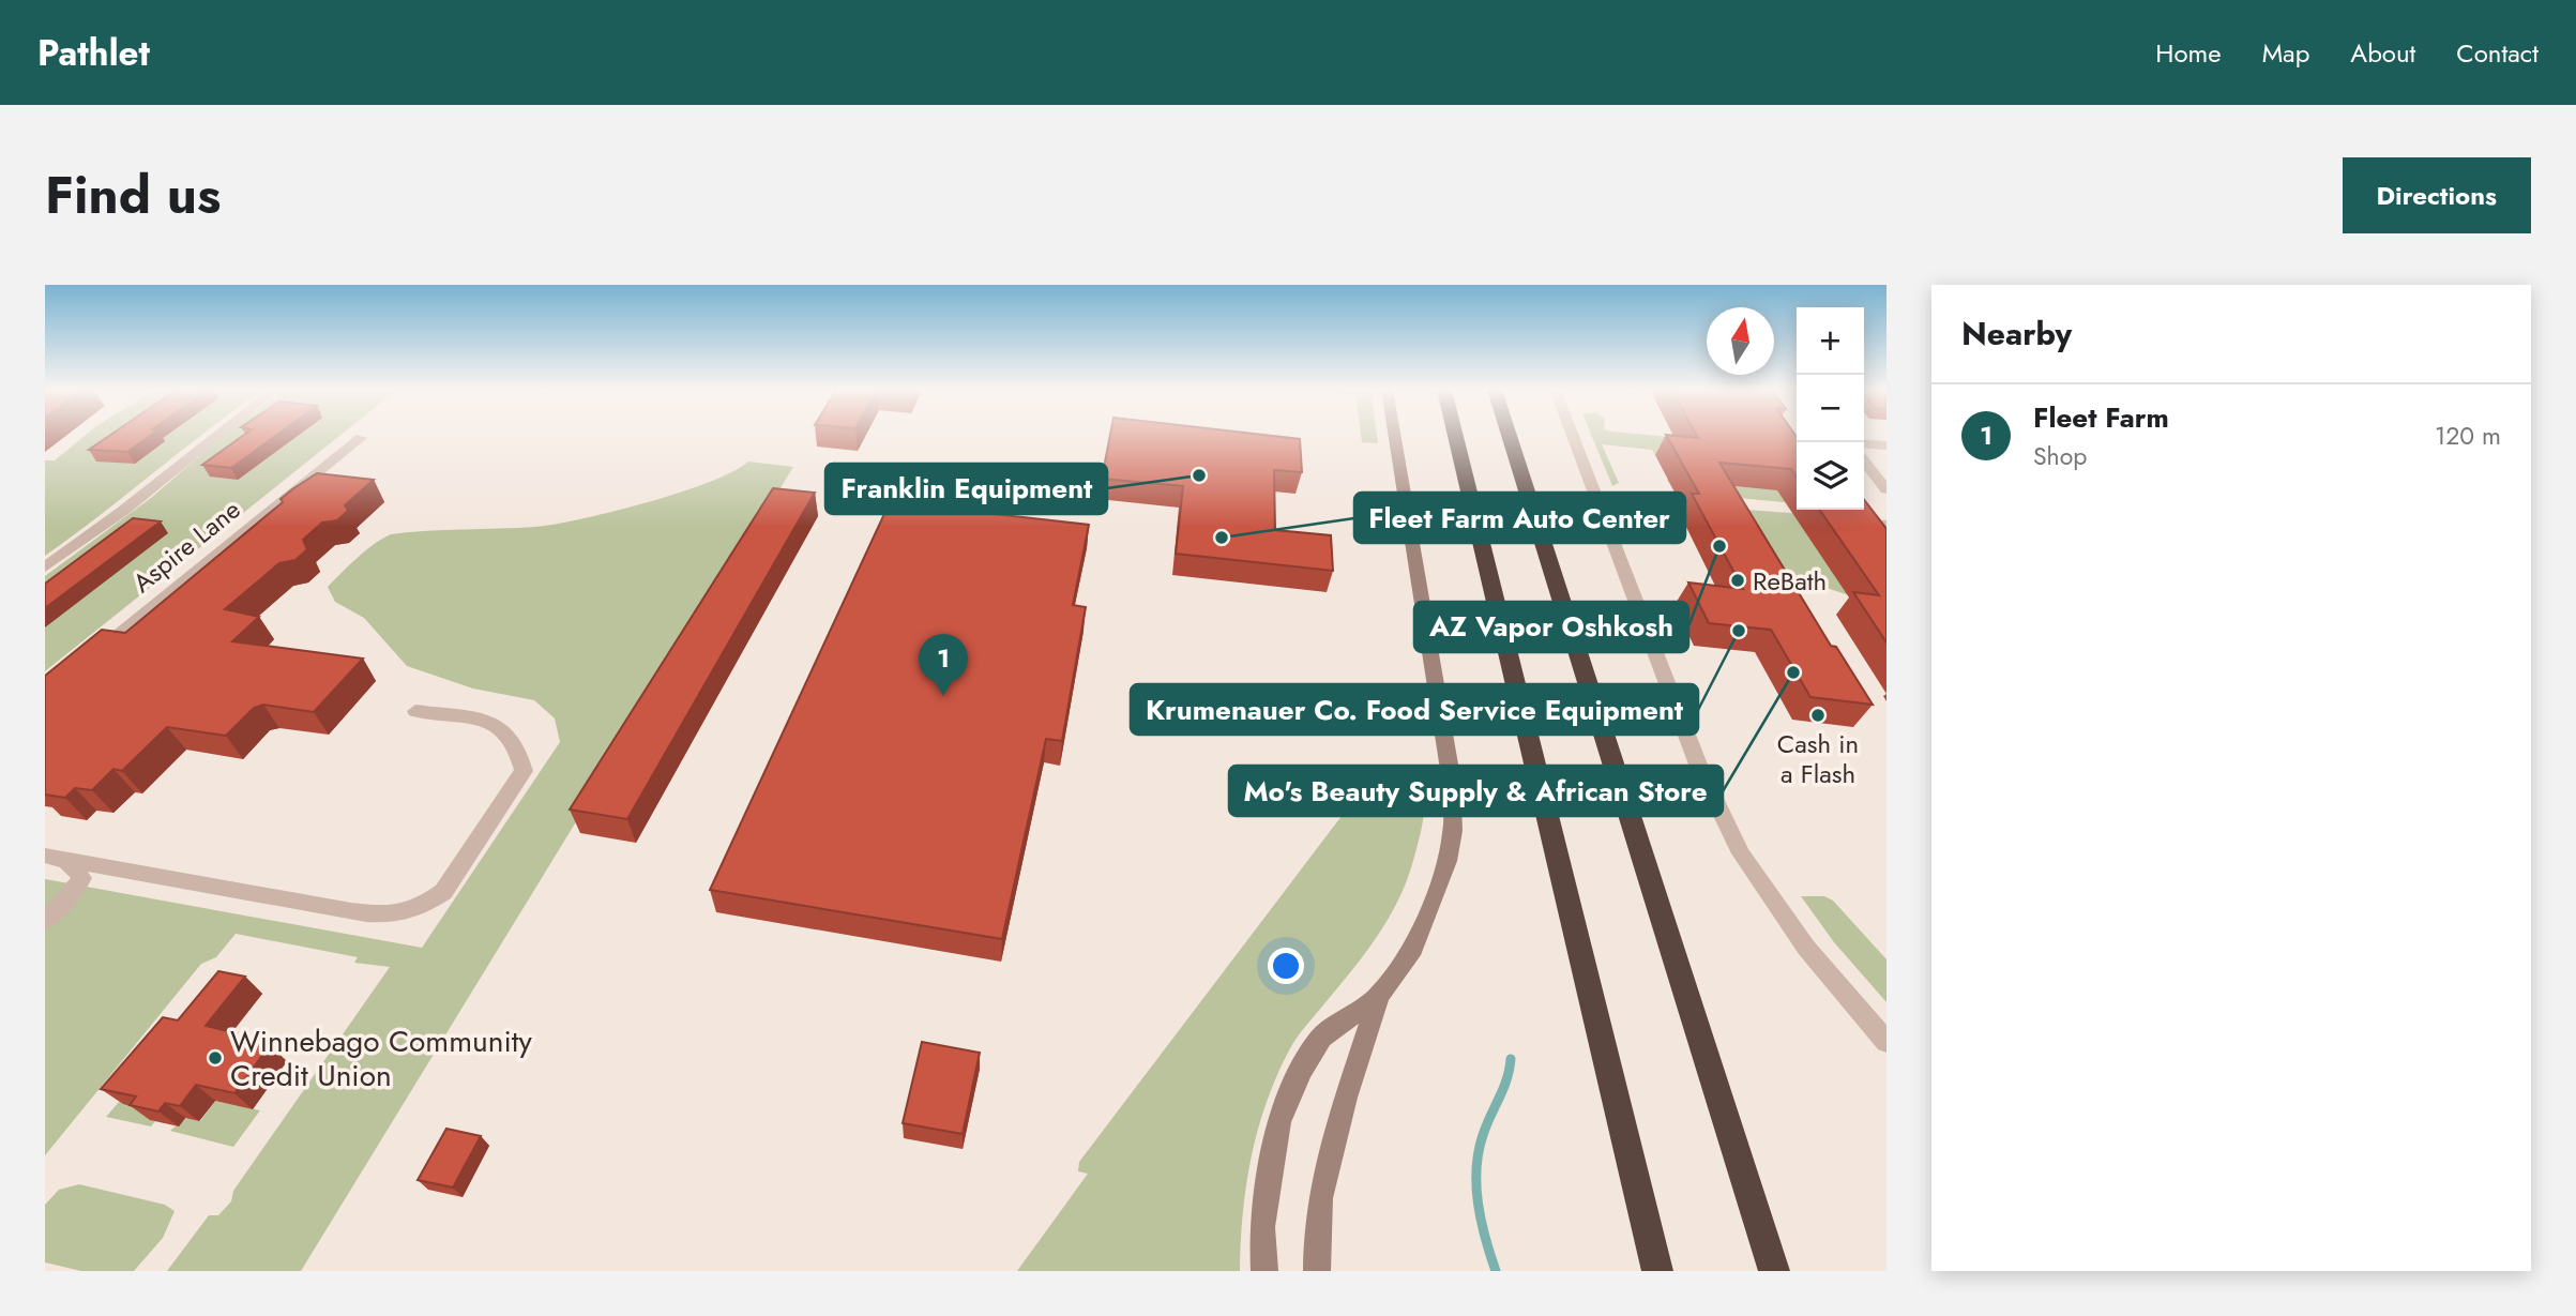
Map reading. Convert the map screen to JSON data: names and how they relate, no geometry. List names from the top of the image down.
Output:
{
  "streets": {
    "street": ["Aspire Lane"]
  },
  "places": [
    "Franklin Equipment",
    "Fleet Farm Auto Center",
    "AZ Vapor Oshkosh",
    "ReBath",
    "Krumenauer Co. Food Service Equipment",
    "Mo's Beauty Supply & African Store",
    "Cash in a Flash",
    "Winnebago Community Credit Union"
  ],
  "north": "top",
  "page": {
    "header": "Pathlet",
    "nav": [
      "Home",
      "Map",
      "About",
      "Contact"
    ],
    "title": "Find us",
    "buttons": "Directions",
    "heading": "Nearby",
    "map_buttons": ["+", "−"],
    "list": [
      {
        "mark": "1",
        "name": "Fleet Farm",
        "note": "Shop",
        "value": "120 m"
      }
    ],
    "pins": "1"
  }
}
